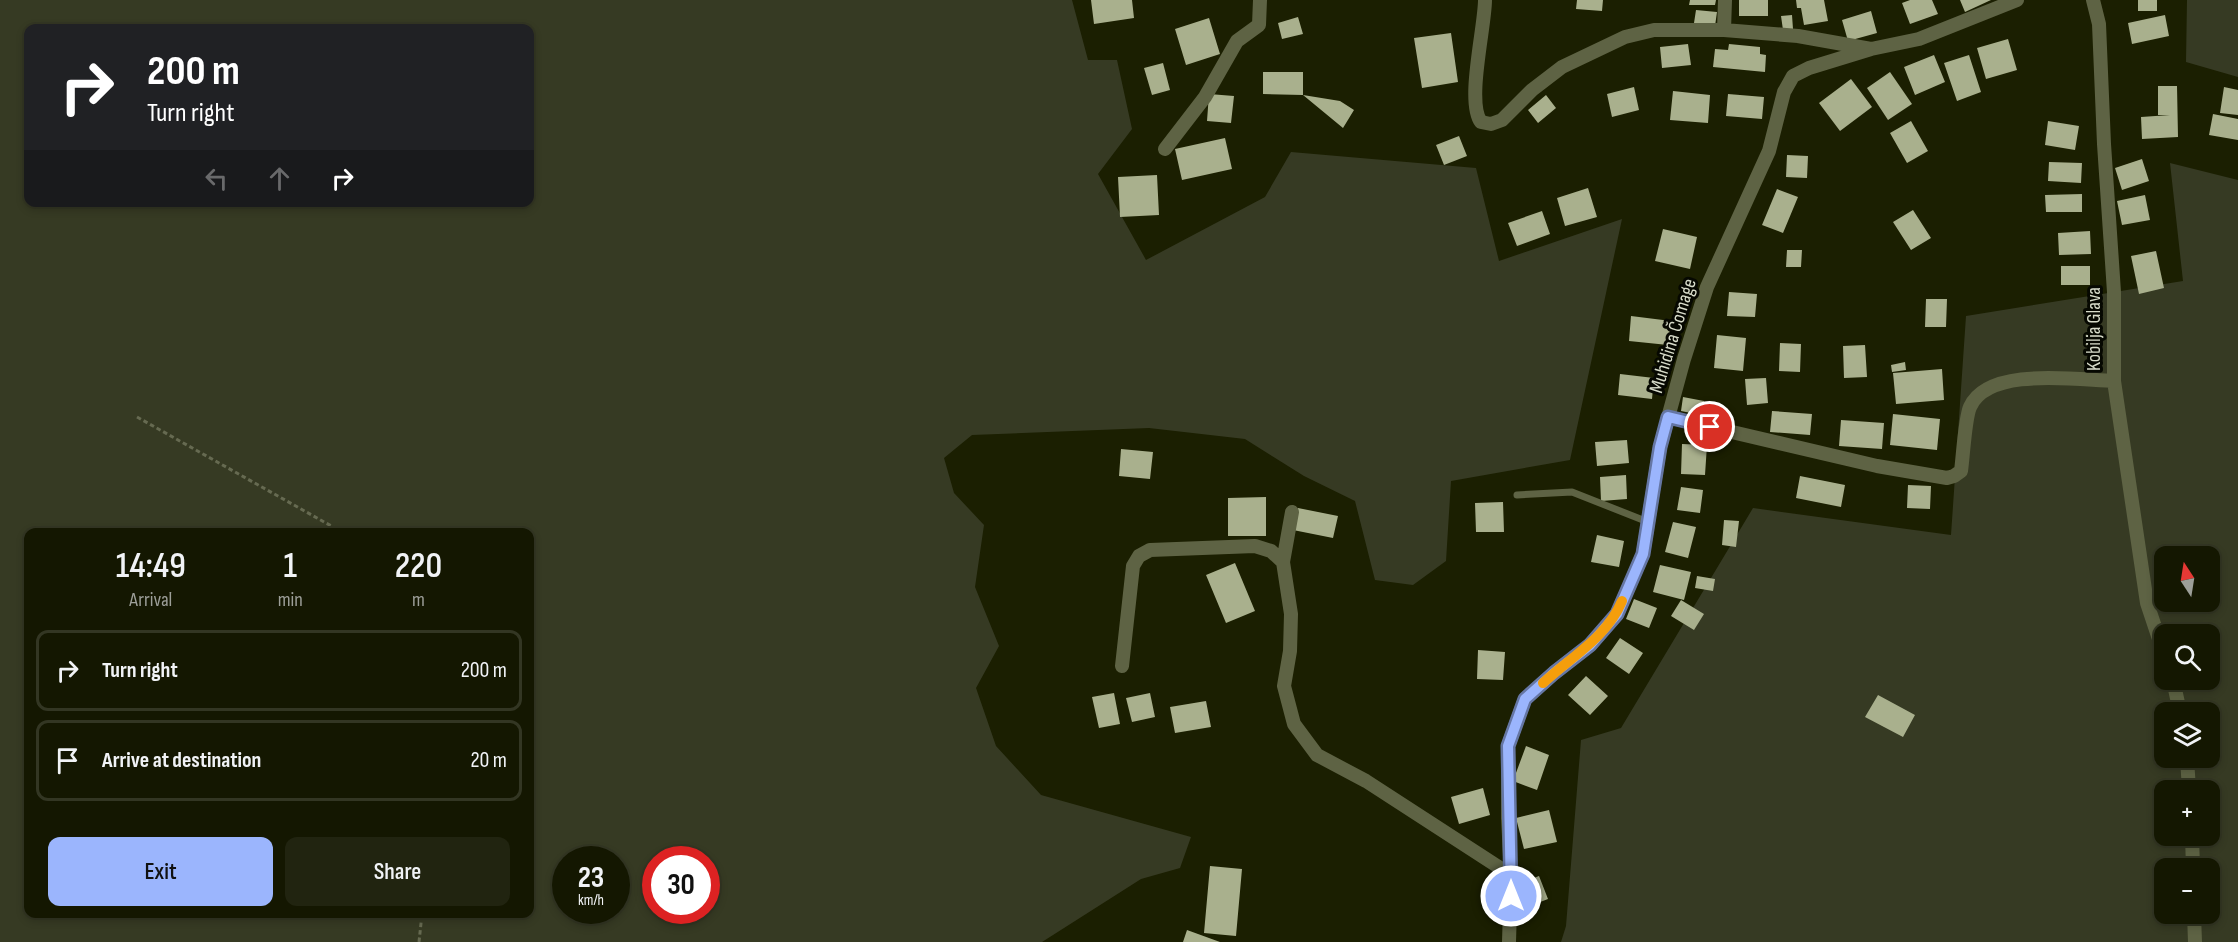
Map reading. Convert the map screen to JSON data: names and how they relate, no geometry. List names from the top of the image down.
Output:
{
  "streets": {
    "street": ["Kobilja Glava", "Muhidina Čomage"]
  },
  "north": "top",
  "page": {
    "turn": ["200 m", "Turn right"],
    "eta": [
      "14:49",
      "Arrival",
      "1",
      "min",
      "220",
      "m"
    ],
    "map_buttons": ["+", "−"],
    "list": [
      {
        "name": "Turn right",
        "value": "200 m"
      },
      {
        "name": "Arrive at destination",
        "value": "20 m"
      }
    ],
    "buttons": ["Exit", "Share"],
    "speed": "23 km/h",
    "limit": "30"
  }
}
